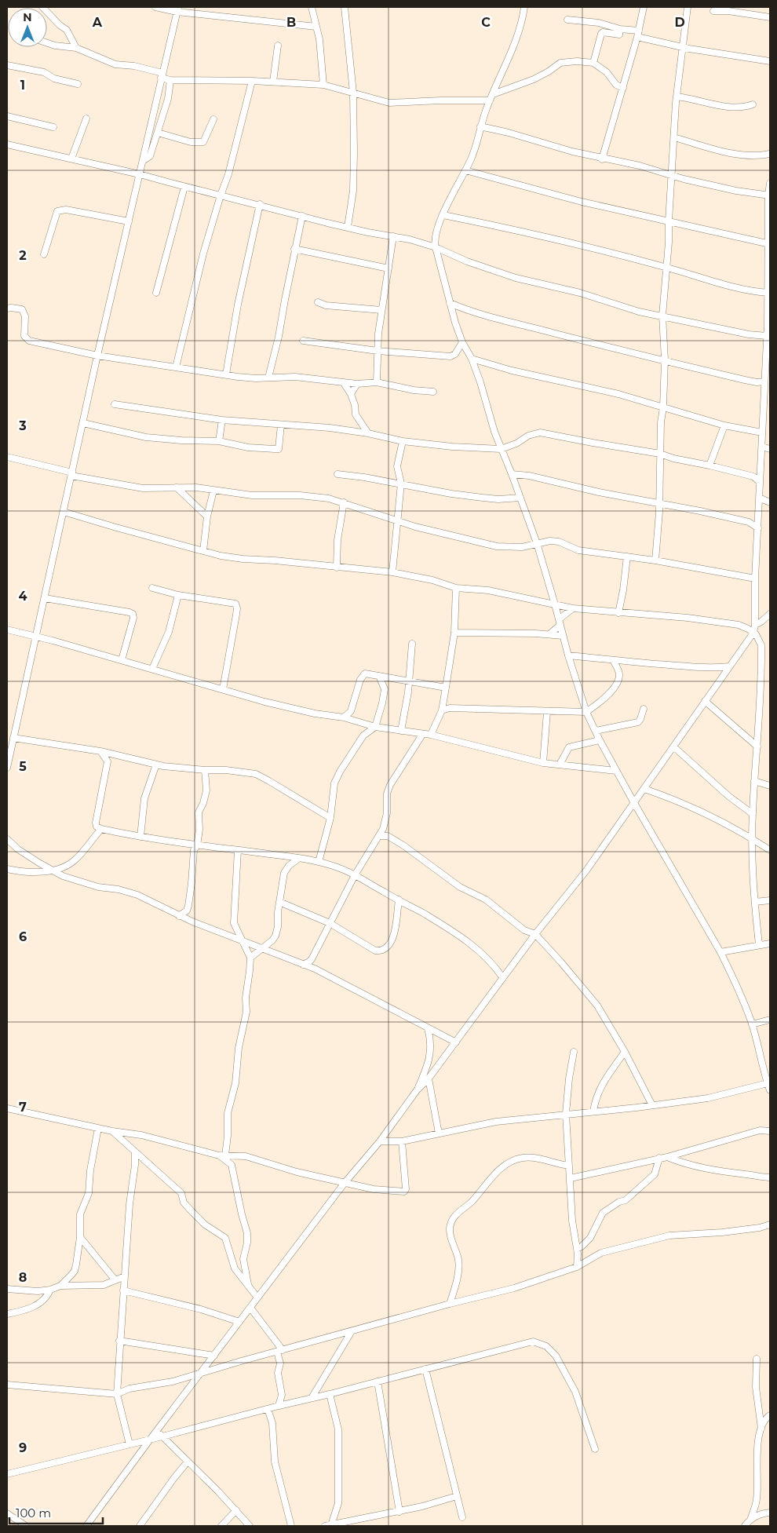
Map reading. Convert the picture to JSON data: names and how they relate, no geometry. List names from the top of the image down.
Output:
{
  "scale_bar": "100 m",
  "north": "top",
  "grid": {
    "columns": [
      "A",
      "B",
      "C",
      "D"
    ],
    "rows": [
      "1",
      "2",
      "3",
      "4",
      "5",
      "6",
      "7",
      "8",
      "9"
    ]
  }
}
